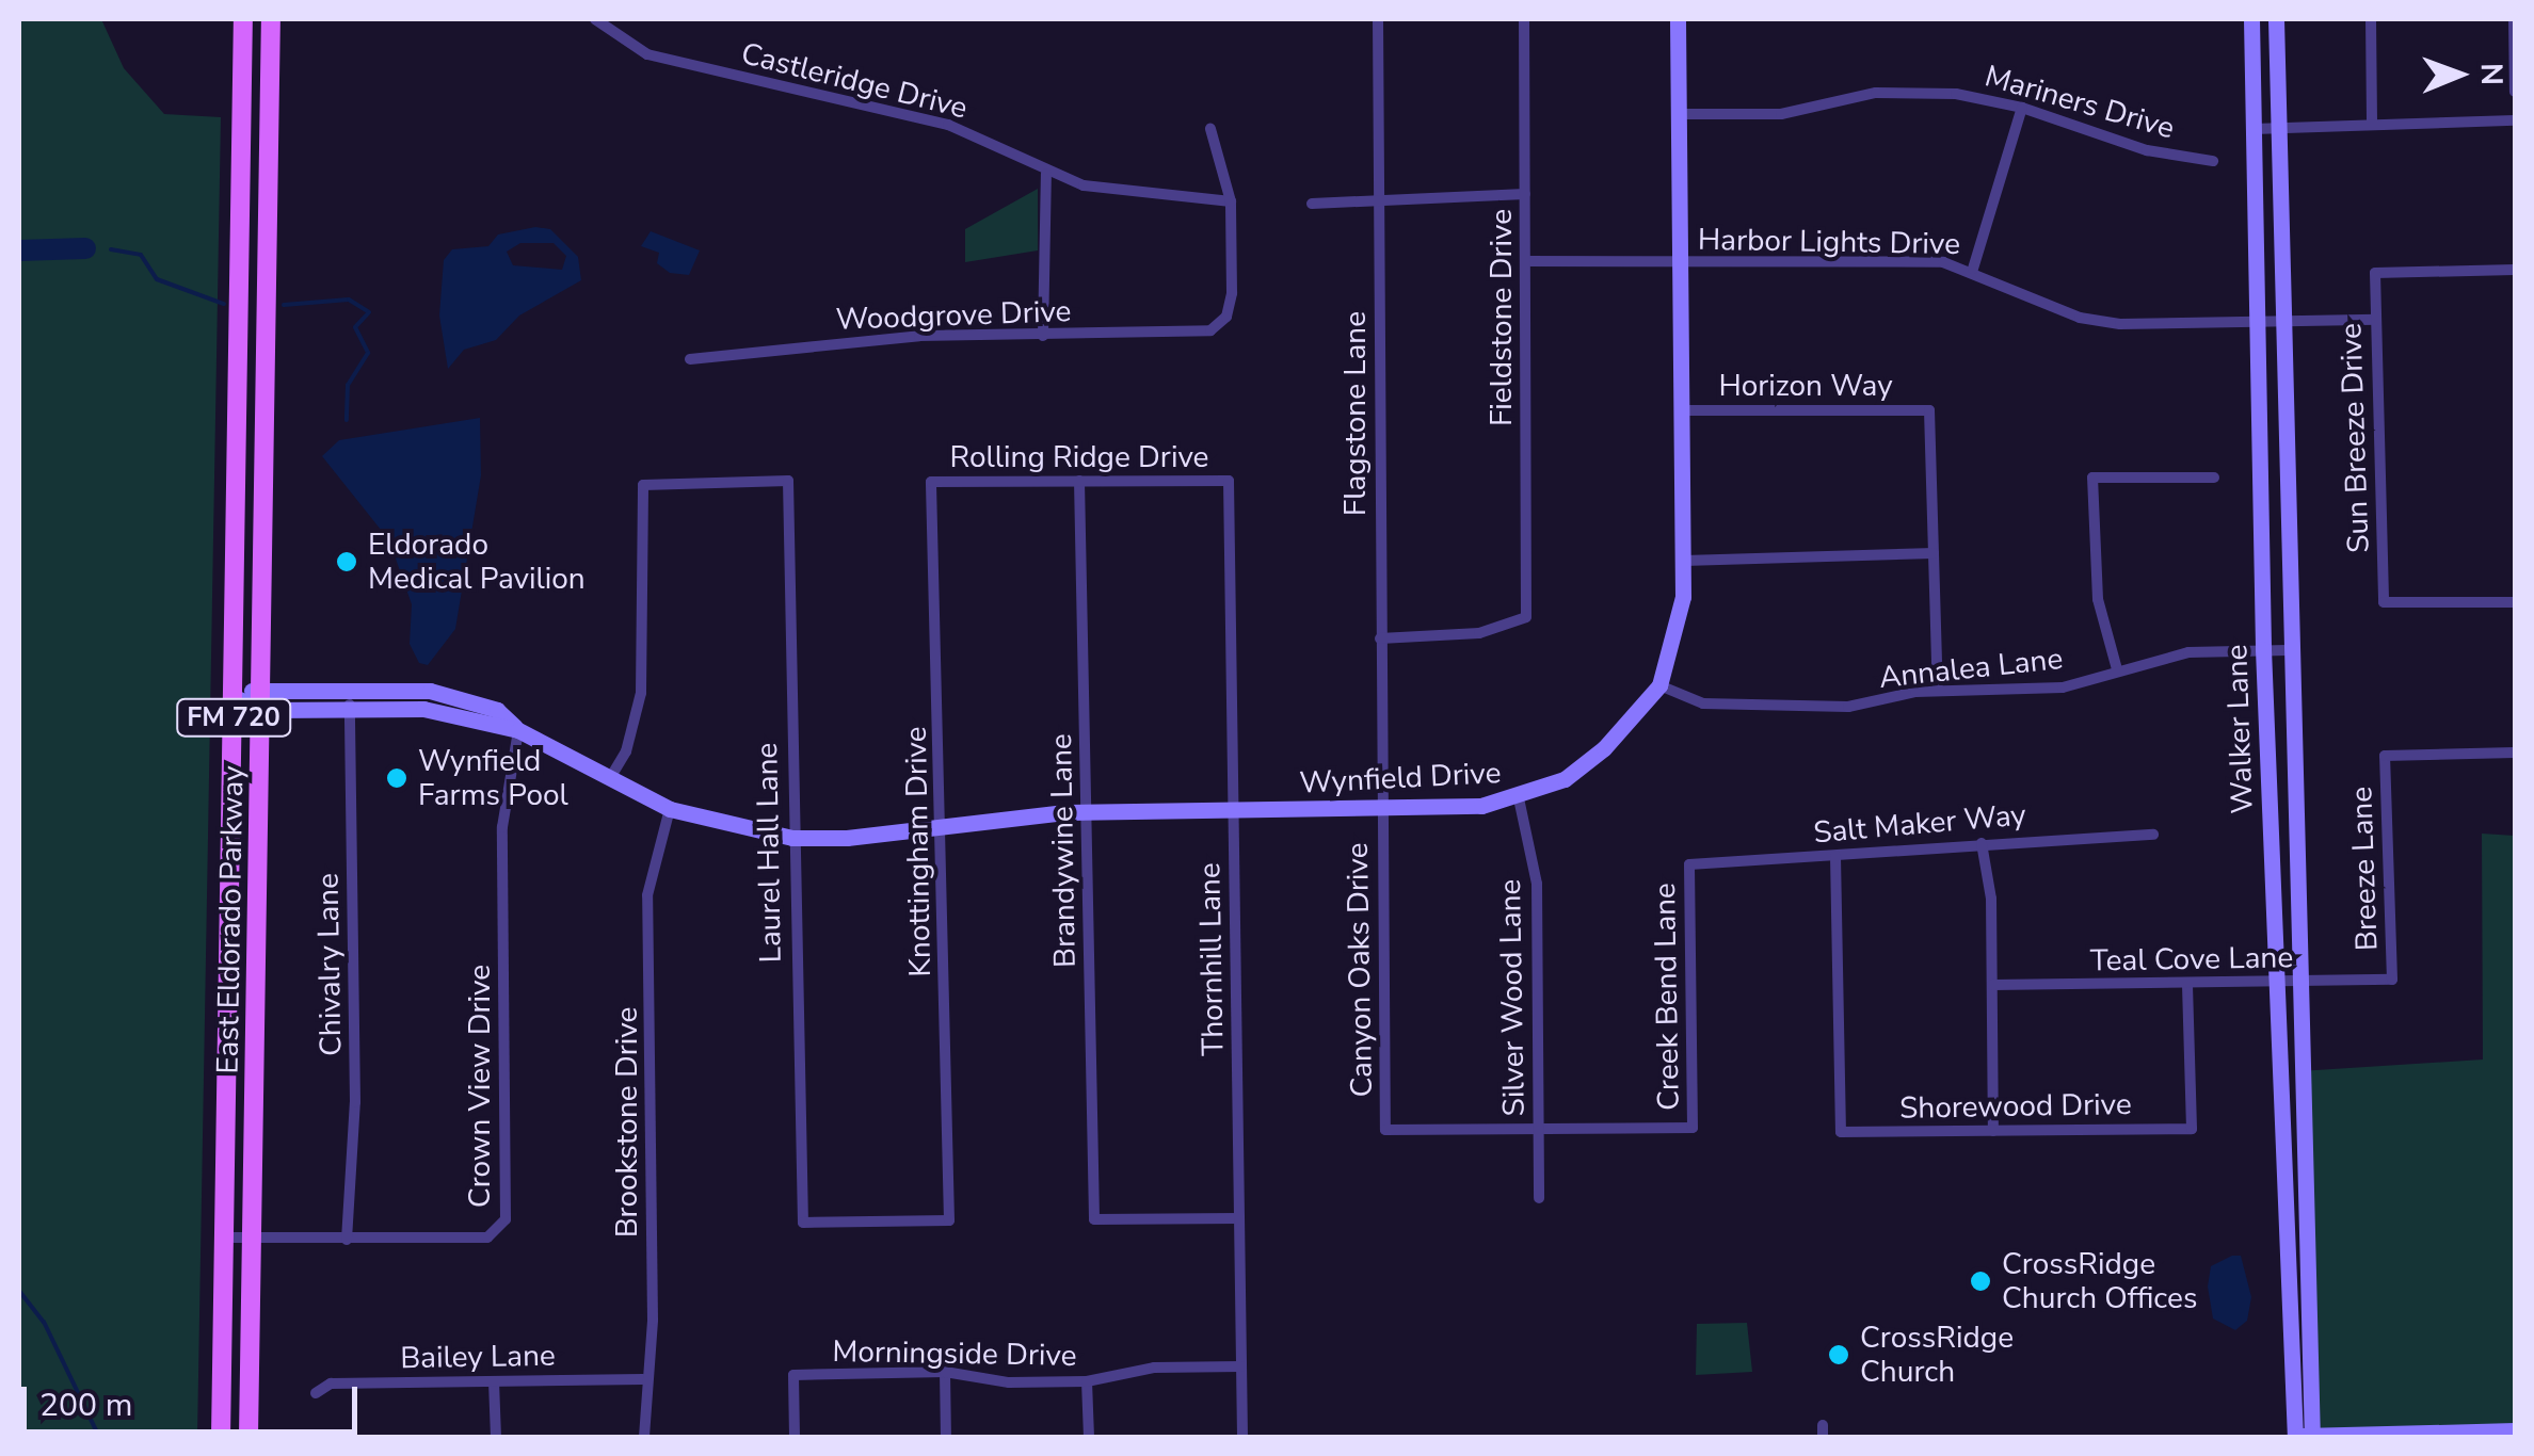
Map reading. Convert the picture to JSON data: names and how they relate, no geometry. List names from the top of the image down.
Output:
{
  "streets": {
    "main road": ["FM 720", "East Eldorado Parkway"],
    "street": [
      "Castleridge Drive",
      "Mariners Drive",
      "Harbor Lights Drive",
      "Woodgrove Drive",
      "Fieldstone Drive",
      "Horizon Way",
      "Flagstone Lane",
      "Sun Breeze Drive",
      "Rolling Ridge Drive",
      "Annalea Lane",
      "Walker Lane",
      "Wynfield Drive",
      "Salt Maker Way",
      "Brandywine Lane",
      "Knottingham Drive",
      "Laurel Hall Lane",
      "Breeze Lane",
      "Thornhill Lane",
      "Teal Cove Lane",
      "Chivalry Lane",
      "Canyon Oaks Drive",
      "Creek Bend Lane",
      "Silver Wood Lane",
      "Crown View Drive",
      "Shorewood Drive",
      "Brookstone Drive",
      "Morningside Drive",
      "Bailey Lane"
    ]
  },
  "crossings": [
    ["Castleridge Drive", "Woodgrove Drive"],
    ["Mariners Drive", "Wynfield Drive"],
    ["Harbor Lights Drive", "Fieldstone Drive"],
    ["Harbor Lights Drive", "Sun Breeze Drive"],
    ["Harbor Lights Drive", "Walker Lane"],
    ["Harbor Lights Drive", "Wynfield Drive"],
    ["Fieldstone Drive", "Flagstone Lane"],
    ["Horizon Way", "Wynfield Drive"],
    ["Flagstone Lane", "Wynfield Drive"],
    ["Flagstone Lane", "Canyon Oaks Drive"],
    ["Rolling Ridge Drive", "Brandywine Lane"],
    ["Rolling Ridge Drive", "Knottingham Drive"],
    ["Rolling Ridge Drive", "Thornhill Lane"],
    ["Annalea Lane", "Walker Lane"],
    ["Annalea Lane", "Wynfield Drive"],
    ["Walker Lane", "Teal Cove Lane"],
    ["Wynfield Drive", "Brandywine Lane"],
    ["Wynfield Drive", "Knottingham Drive"],
    ["Wynfield Drive", "Laurel Hall Lane"],
    ["Wynfield Drive", "East Eldorado Parkway"],
    ["Wynfield Drive", "Thornhill Lane"],
    ["Wynfield Drive", "Chivalry Lane"],
    ["Wynfield Drive", "Canyon Oaks Drive"],
    ["Wynfield Drive", "Silver Wood Lane"],
    ["Wynfield Drive", "Crown View Drive"],
    ["Wynfield Drive", "Brookstone Drive"],
    ["Salt Maker Way", "Creek Bend Lane"],
    ["Salt Maker Way", "Shorewood Drive"],
    ["Brandywine Lane", "Thornhill Lane"],
    ["Knottingham Drive", "Laurel Hall Lane"],
    ["Breeze Lane", "Teal Cove Lane"],
    ["East Eldorado Parkway", "Crown View Drive"],
    ["Thornhill Lane", "Morningside Drive"],
    ["Teal Cove Lane", "Shorewood Drive"],
    ["Chivalry Lane", "Crown View Drive"],
    ["Canyon Oaks Drive", "Creek Bend Lane"],
    ["Canyon Oaks Drive", "Silver Wood Lane"],
    ["Creek Bend Lane", "Silver Wood Lane"],
    ["Brookstone Drive", "Bailey Lane"]
  ],
  "places": [
    "Eldorado Medical Pavilion",
    "Wynfield Farms Pool",
    "CrossRidge Church Offices",
    "CrossRidge Church"
  ],
  "scale_bar": "200 m",
  "north": "right"
}
